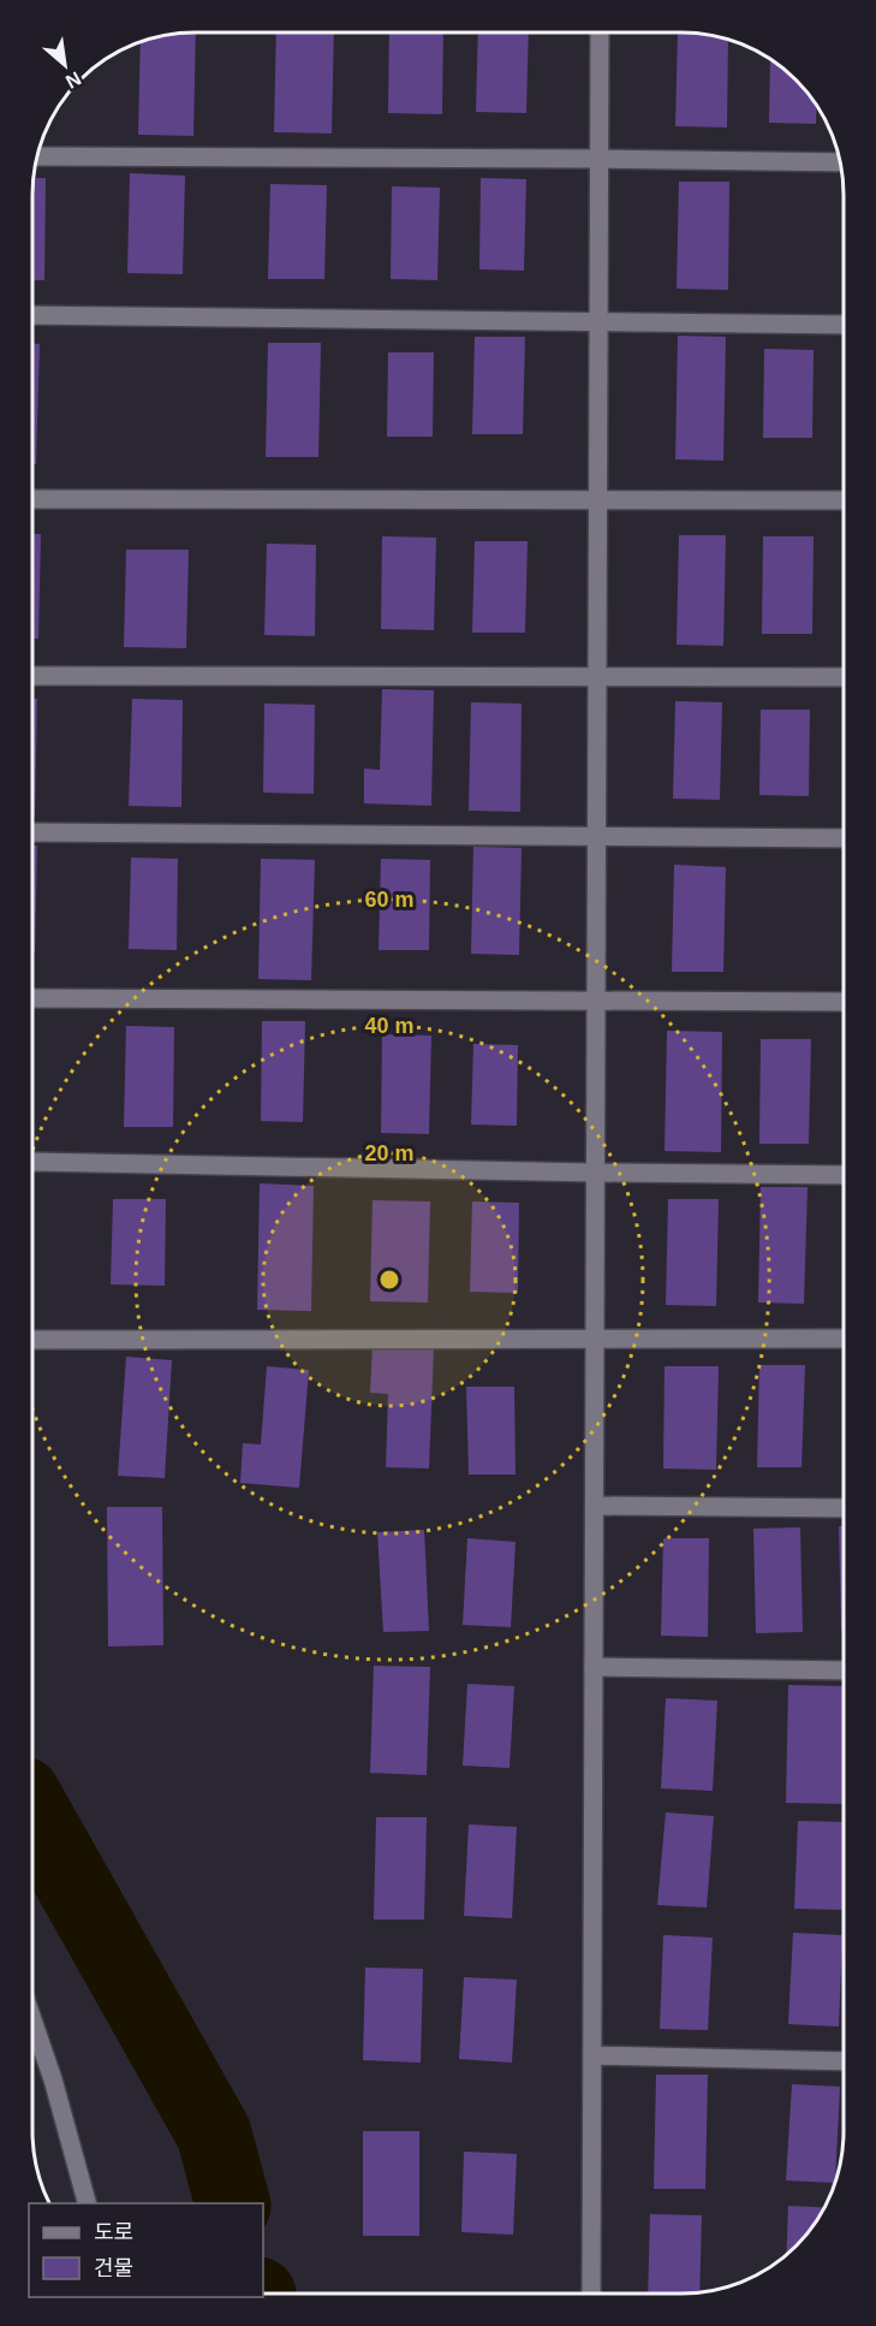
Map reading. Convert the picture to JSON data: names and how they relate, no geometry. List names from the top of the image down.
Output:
{
  "legend": ["도로", "건물"],
  "north": "bottom right",
  "rings": ["60 m", "40 m", "20 m"]
}
